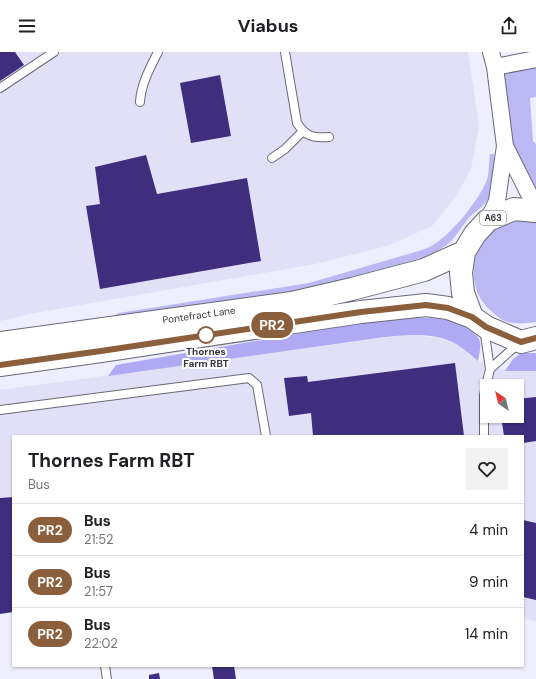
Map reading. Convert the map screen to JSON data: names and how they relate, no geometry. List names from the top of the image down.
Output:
{
  "streets": {
    "highway": ["A63", "Pontefract Lane"]
  },
  "crossings": [
    ["A63", "Pontefract Lane"]
  ],
  "places": ["Thornes Farm RBT"],
  "lines": ["bus line PR2"],
  "north": "top left",
  "page": {
    "header": "Viabus",
    "on_map": "PR2",
    "heading": ["Thornes Farm RBT", "Bus"],
    "list": [
      {
        "mark": "PR2",
        "name": "Bus",
        "note": "21:52",
        "value": "4 min"
      },
      {
        "mark": "PR2",
        "name": "Bus",
        "note": "21:57",
        "value": "9 min"
      },
      {
        "mark": "PR2",
        "name": "Bus",
        "note": "22:02",
        "value": "14 min"
      }
    ]
  }
}
